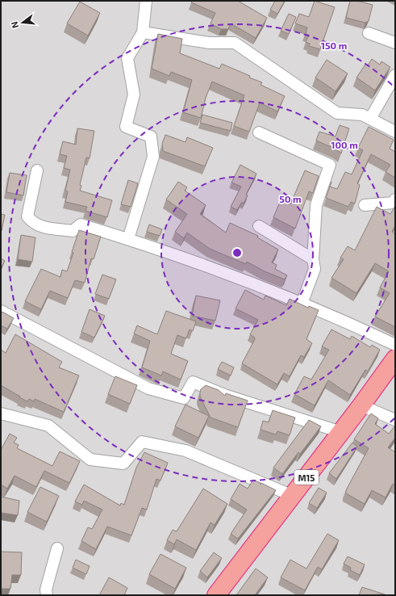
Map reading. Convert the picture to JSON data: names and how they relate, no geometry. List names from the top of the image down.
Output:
{
  "streets": {
    "highway": ["M15"]
  },
  "north": "left",
  "rings": ["150 m", "100 m", "50 m"]
}
